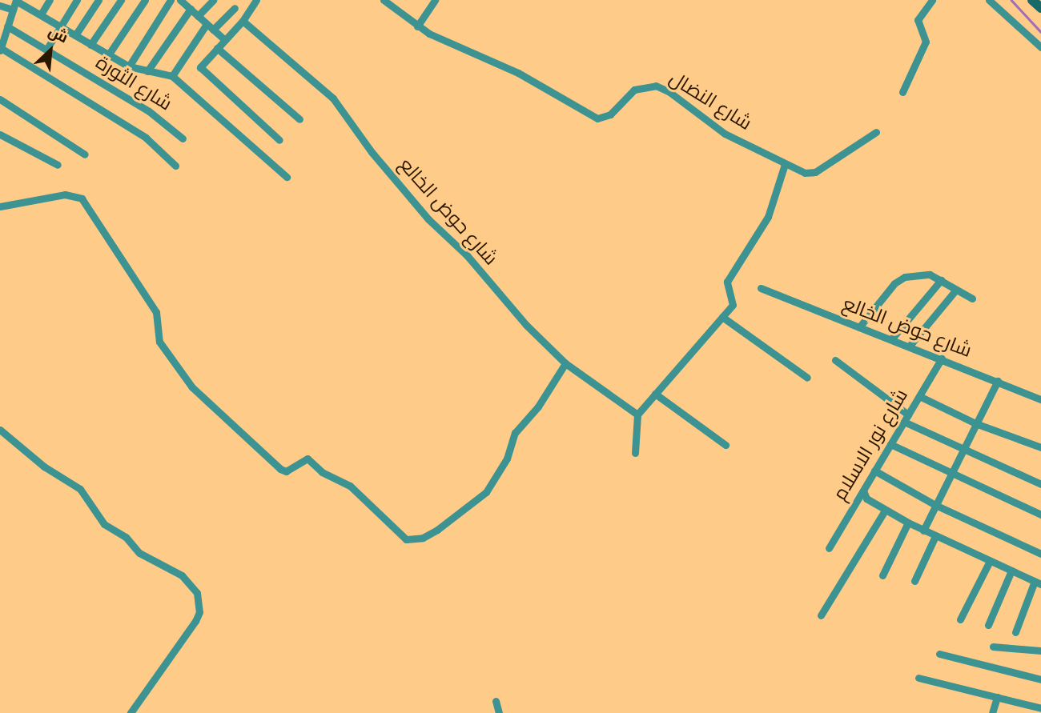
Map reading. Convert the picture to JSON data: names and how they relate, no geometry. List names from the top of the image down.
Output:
{
  "streets": {
    "street": [
      "شارع الثورة",
      "شارع النضال",
      "شارع حوض الخالع",
      "شارع نور الاسلام"
    ]
  },
  "crossings": [
    ["شارع حوض الخالع", "شارع نور الاسلام"]
  ],
  "north": "top right"
}
